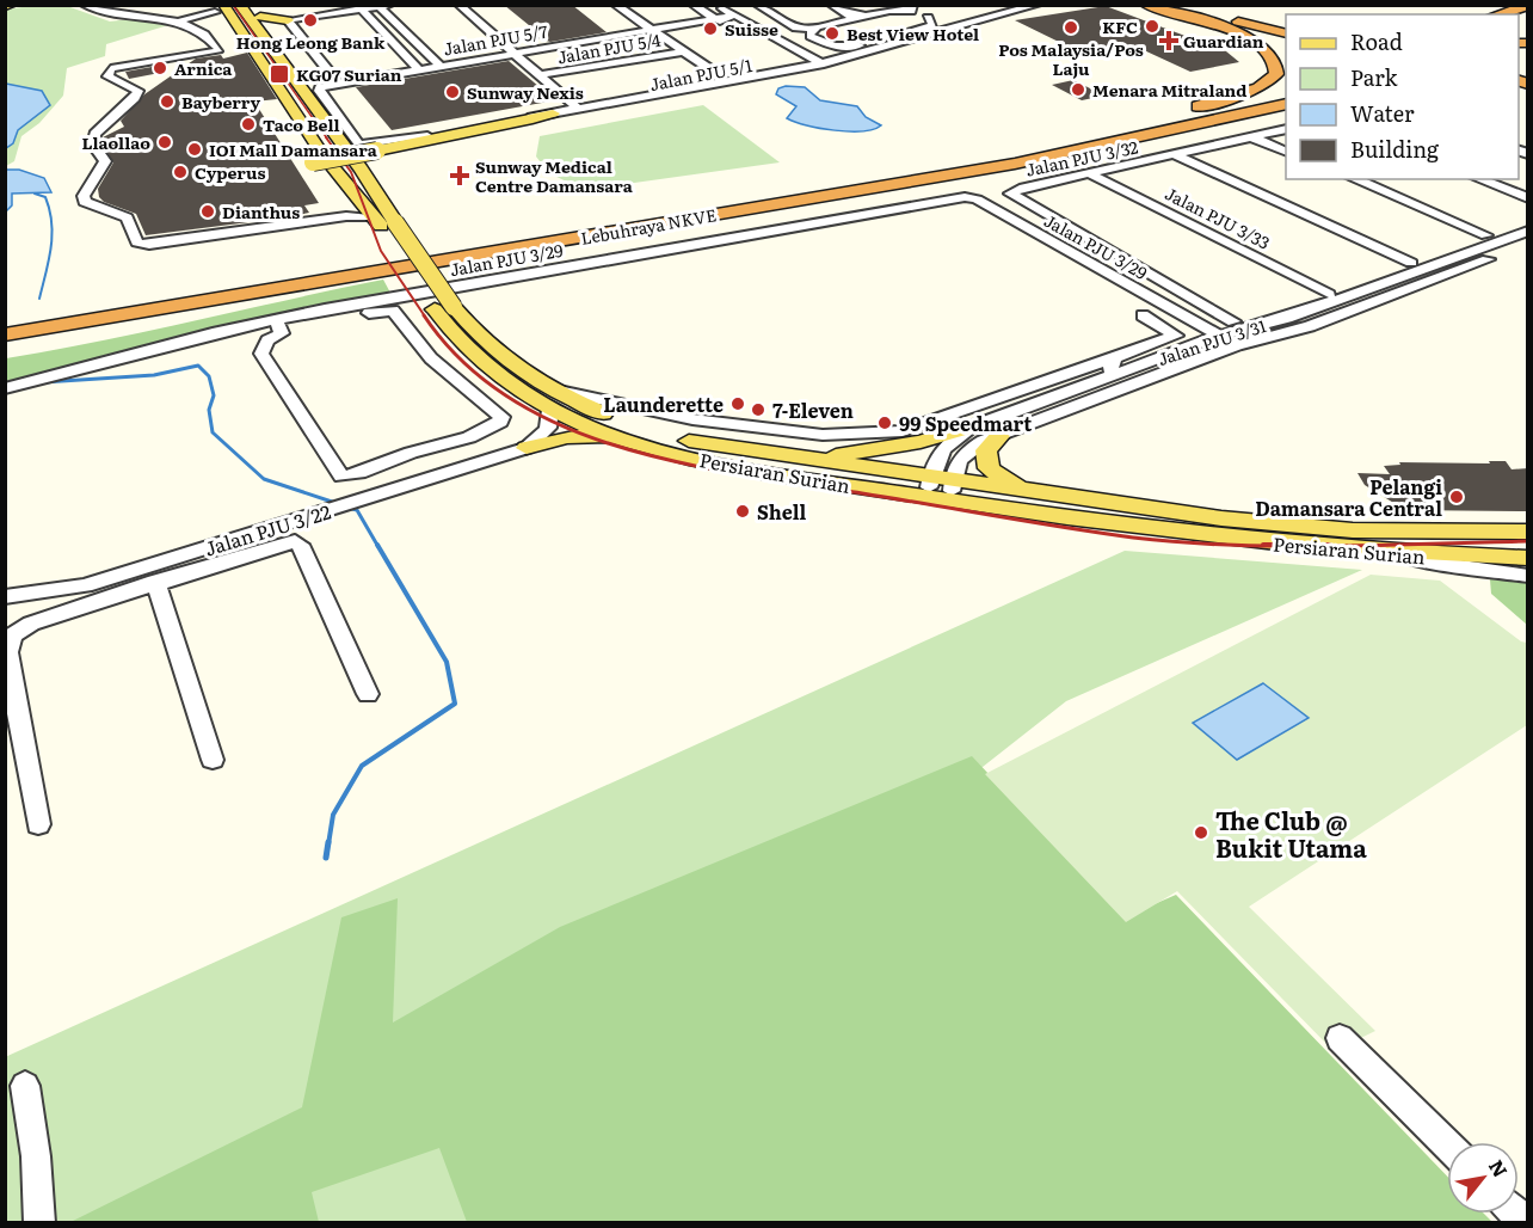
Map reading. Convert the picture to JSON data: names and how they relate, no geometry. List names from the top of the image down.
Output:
{
  "streets": {
    "highway": ["Lebuhraya NKVE"],
    "main road": ["Persiaran Surian"],
    "street": [
      "Jalan PJU 5/7",
      "Jalan PJU 5/4",
      "Jalan PJU 5/1",
      "Jalan PJU 3/32",
      "Jalan PJU 3/33",
      "Jalan PJU 3/29",
      "Jalan PJU 3/31",
      "Jalan PJU 3/22"
    ]
  },
  "crossings": [
    ["Jalan PJU 3/32", "Jalan PJU 3/33"],
    ["Jalan PJU 3/29", "Jalan PJU 3/31"],
    ["Jalan PJU 3/31", "Persiaran Surian"]
  ],
  "places": {
    "other": [
      "Hong Leong Bank",
      "KFC",
      "Pos Malaysia/Pos Laju",
      "Suisse",
      "Best View Hotel",
      "Arnica",
      "Menara Mitraland",
      "Sunway Nexis",
      "Bayberry",
      "Taco Bell",
      "Llaollao",
      "IOI Mall Damansara",
      "Cyperus",
      "Dianthus",
      "Launderette",
      "7-Eleven",
      "99 Speedmart",
      "Pelangi Damansara Central",
      "Shell",
      "The Club @ Bukit Utama"
    ],
    "health": ["Guardian", "Sunway Medical Centre Damansara"],
    "transit": ["KG07 Surian"]
  },
  "legend": [
    "Road",
    "Park",
    "Water",
    "Building"
  ],
  "north": "top right"
}
